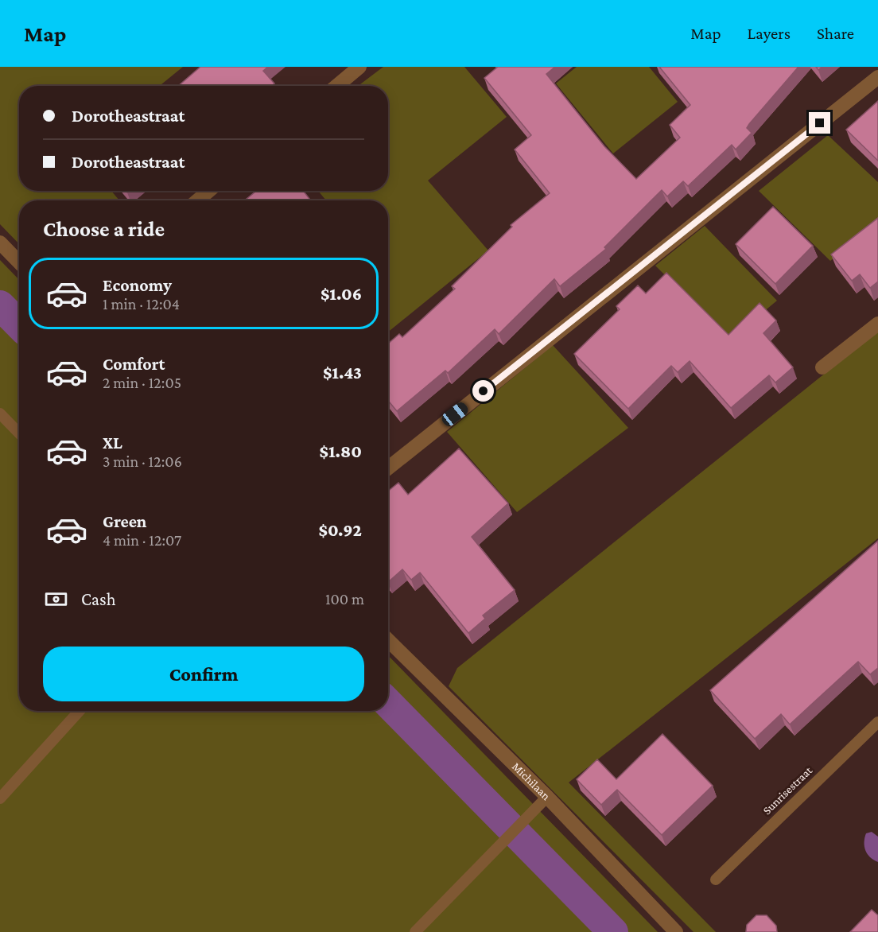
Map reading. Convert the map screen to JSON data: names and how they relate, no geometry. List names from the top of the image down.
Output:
{
  "streets": {
    "street": ["Michilaan"],
    "lane": ["Sunrisestraat"]
  },
  "page": {
    "header": "Map",
    "nav": ["Map", "Layers", "Share"],
    "banner": ["Dorotheastraat", "Dorotheastraat"],
    "heading": "Choose a ride",
    "list": [
      {
        "name": "Economy",
        "note": "1 min · 12:04",
        "value": "$1.06"
      },
      {
        "name": "Comfort",
        "note": "2 min · 12:05",
        "value": "$1.43"
      },
      {
        "name": "XL",
        "note": "3 min · 12:06",
        "value": "$1.80"
      },
      {
        "name": "Green",
        "note": "4 min · 12:07",
        "value": "$0.92"
      }
    ],
    "pay": ["Cash", "100 m"],
    "buttons": "Confirm"
  }
}
